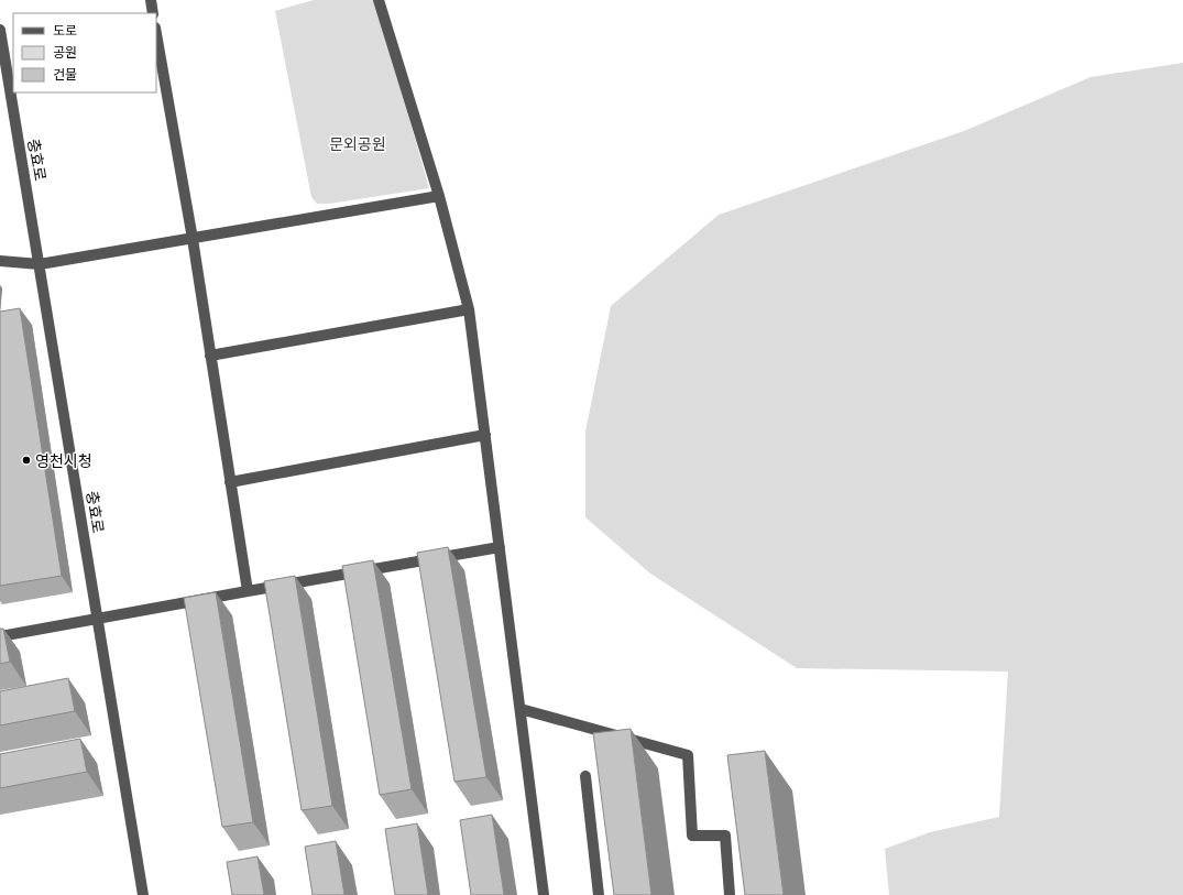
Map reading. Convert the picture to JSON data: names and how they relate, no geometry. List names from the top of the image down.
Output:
{
  "streets": {
    "street": ["충효로"]
  },
  "parks": ["문외공원"],
  "places": ["영천시청"],
  "legend": ["도로", "공원", "건물"]
}
